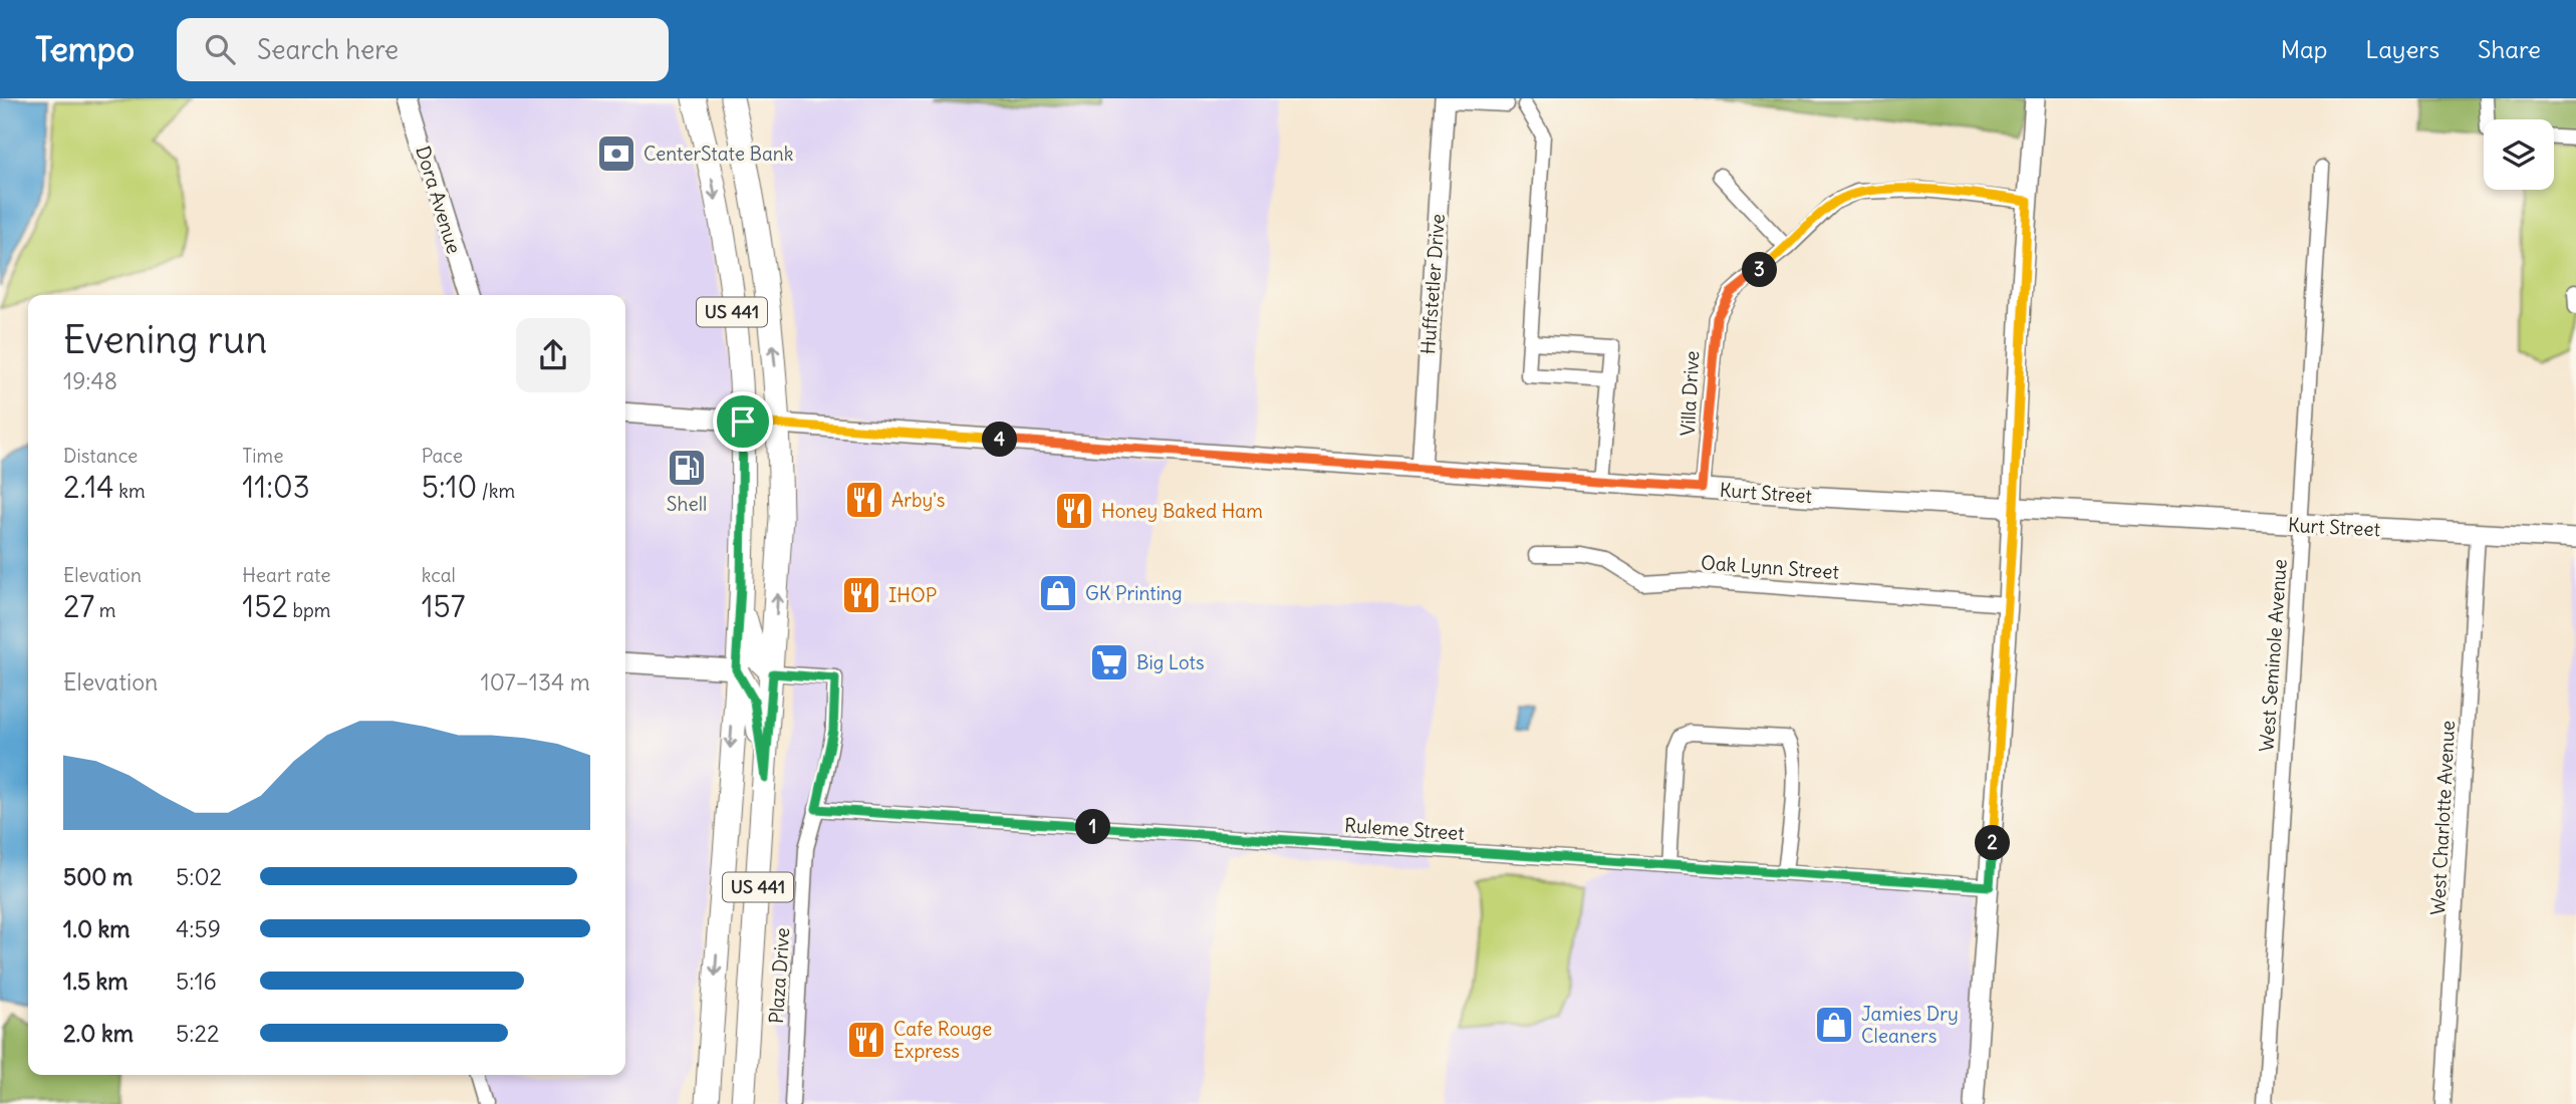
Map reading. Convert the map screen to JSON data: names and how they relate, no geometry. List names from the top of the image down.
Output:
{
  "streets": {
    "main road": ["US 441"],
    "street": [
      "Dora Avenue",
      "Huffstetler Drive",
      "Villa Drive",
      "Kurt Street",
      "Oak Lynn Street",
      "West Seminole Avenue",
      "West Charlotte Avenue",
      "Ruleme Street",
      "Plaza Drive"
    ]
  },
  "crossings": [
    ["Huffstetler Drive", "Kurt Street"],
    ["US 441", "Kurt Street"],
    ["US 441", "Plaza Drive"],
    ["Villa Drive", "Kurt Street"],
    ["Kurt Street", "West Seminole Avenue"],
    ["Kurt Street", "West Charlotte Avenue"],
    ["Ruleme Street", "Plaza Drive"]
  ],
  "places": {
    "bank": ["CenterState Bank"],
    "fuel station": ["Shell"],
    "restaurant": [
      "Arby's",
      "Honey Baked Ham",
      "IHOP",
      "Cafe Rouge Express"
    ],
    "shop": ["GK Printing", "Jamies Dry Cleaners"],
    "supermarket": ["Big Lots"]
  },
  "page": {
    "header": "Tempo",
    "search": "Search here",
    "nav": ["Map", "Layers", "Share"],
    "pins": [
      "3",
      "4",
      "1",
      "2"
    ],
    "heading": ["Evening run", "19:48"],
    "stats": [
      ["Distance", "2.14 km"],
      ["Time", "11:03"],
      ["Pace", "5:10 /km"],
      ["Elevation", "27 m"],
      ["Heart rate", "152 bpm"],
      ["kcal", "157"]
    ],
    "chart": ["Elevation", "107–134 m"],
    "list": [
      {
        "name": "500 m",
        "note": "5:02"
      },
      {
        "name": "1.0 km",
        "note": "4:59"
      },
      {
        "name": "1.5 km",
        "note": "5:16"
      },
      {
        "name": "2.0 km",
        "note": "5:22"
      }
    ]
  }
}
